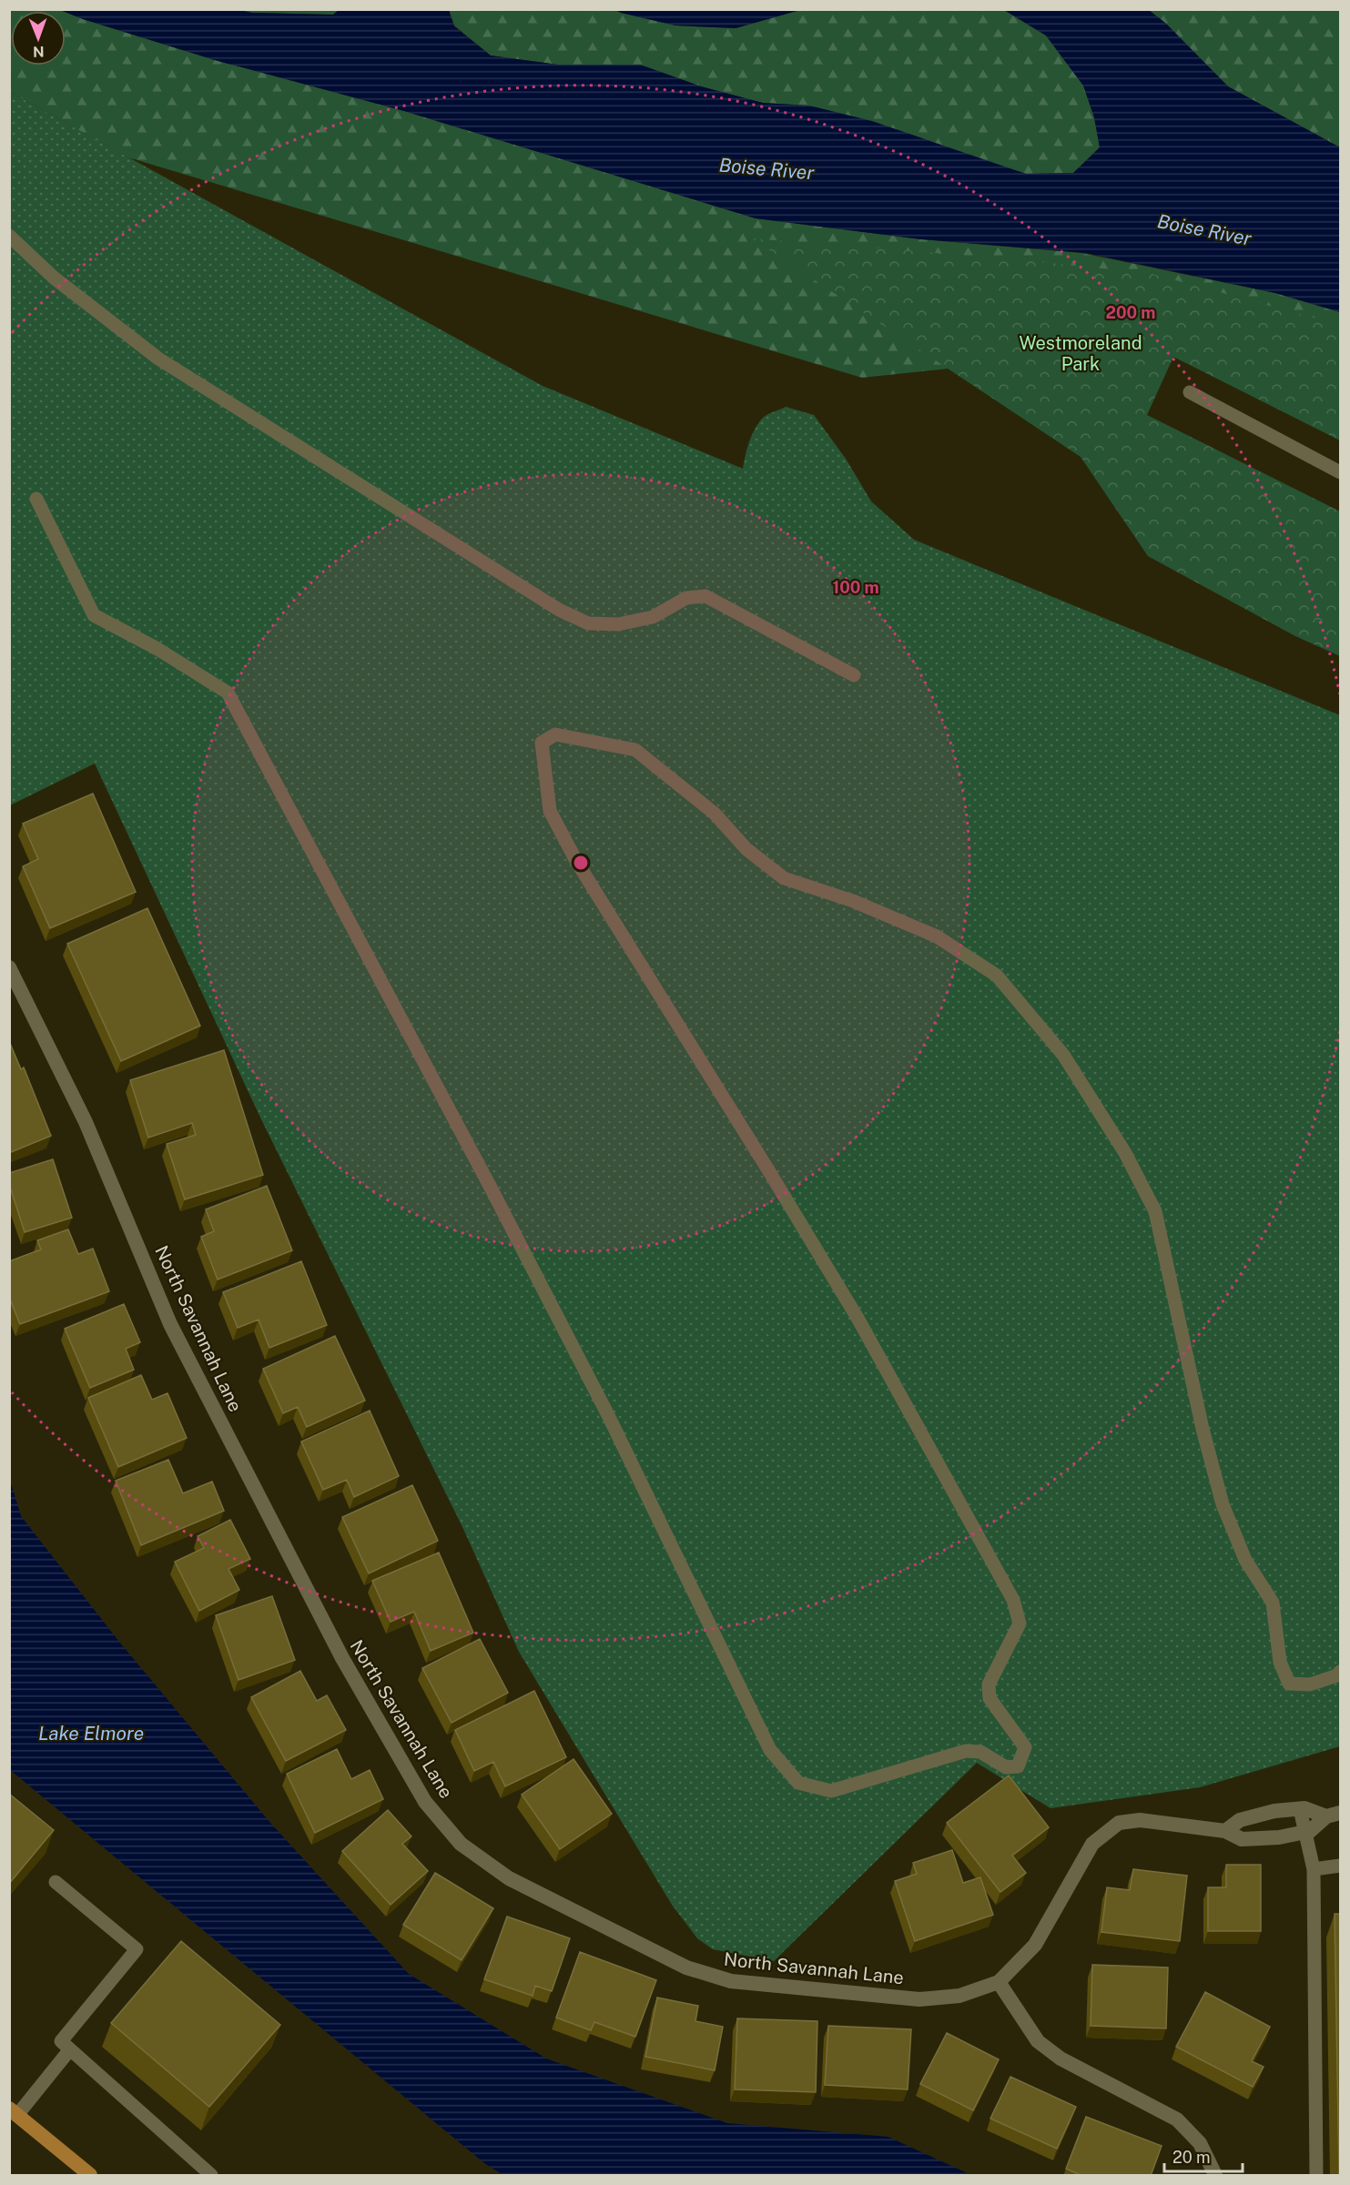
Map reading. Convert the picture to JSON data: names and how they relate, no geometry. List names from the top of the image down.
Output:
{
  "streets": {
    "street": ["North Savannah Lane"]
  },
  "water": ["Boise River", "Lake Elmore"],
  "parks": ["Westmoreland Park"],
  "scale_bar": "20 m",
  "north": "bottom",
  "rings": ["200 m", "100 m"]
}
